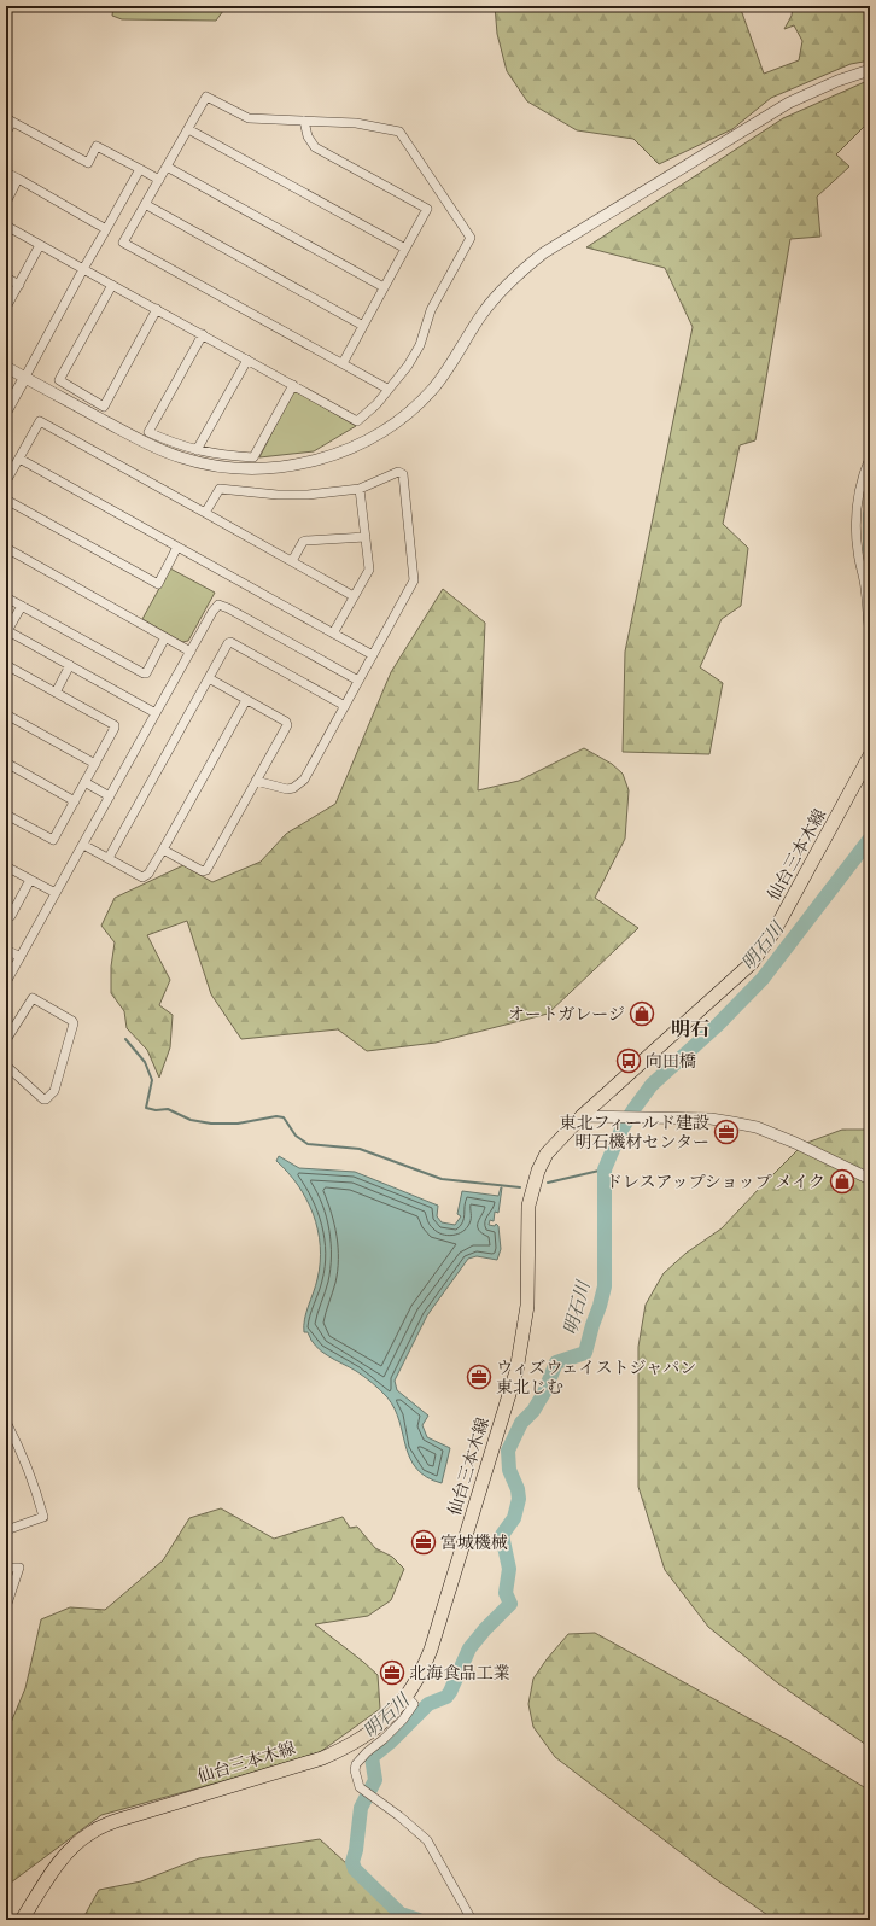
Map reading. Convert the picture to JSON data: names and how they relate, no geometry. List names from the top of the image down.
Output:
{
  "streets": {
    "main road": ["仙台三本木線"]
  },
  "districts": ["明石"],
  "water": ["明石川"],
  "places": {
    "shop": ["オートガレージ", "ドレスアップショップ メイク"],
    "bus stop": ["向田橋"],
    "office": [
      "東北フィールド建設 明石機材センター",
      "ウィズウェイストジャパン 東北じむ",
      "宮城機械",
      "北海食品工業"
    ]
  }
}
